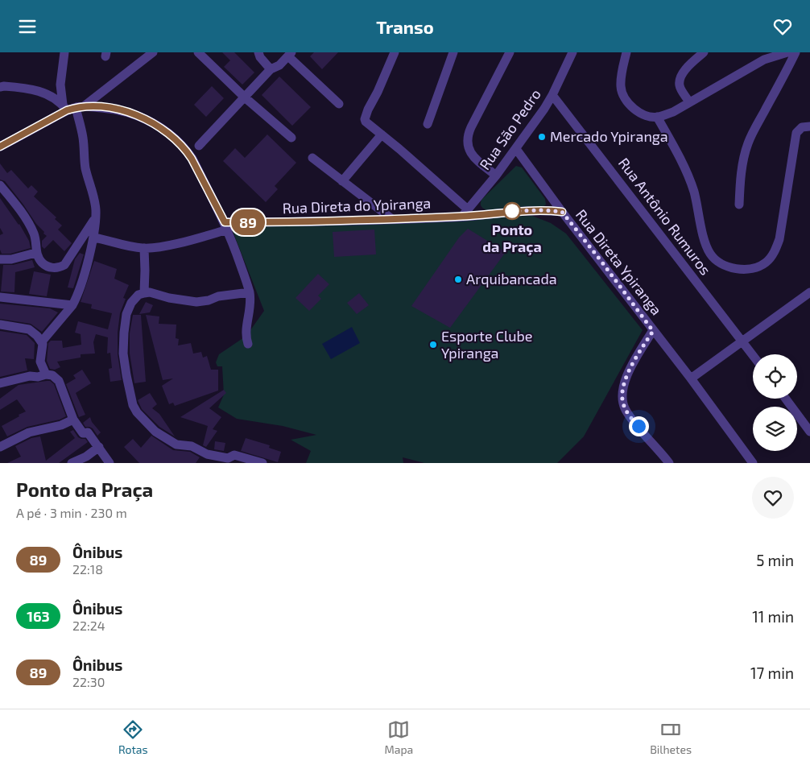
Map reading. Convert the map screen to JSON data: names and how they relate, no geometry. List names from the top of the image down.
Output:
{
  "streets": {
    "street": [
      "Rua São Pedro",
      "Rua Direta do Ypiranga",
      "Rua Antônio Rumuros",
      "Rua Direta Ypiranga"
    ]
  },
  "crossings": [
    ["Rua São Pedro", "Rua Direta do Ypiranga"],
    ["Rua São Pedro", "Rua Antônio Rumuros"],
    ["Rua São Pedro", "Rua Direta Ypiranga"],
    ["Rua Direta do Ypiranga", "Rua Direta Ypiranga"]
  ],
  "places": [
    "Mercado Ypiranga",
    "Ponto da Praça",
    "Arquibancada",
    "Esporte Clube Ypiranga"
  ],
  "lines": ["bus line 89"],
  "page": {
    "header": "Transo",
    "on_map": "89",
    "heading": ["Ponto da Praça", "A pé · 3 min · 230 m"],
    "list": [
      {
        "mark": "89",
        "name": "Ônibus",
        "note": "22:18",
        "value": "5 min"
      },
      {
        "mark": "163",
        "name": "Ônibus",
        "note": "22:24",
        "value": "11 min"
      },
      {
        "mark": "89",
        "name": "Ônibus",
        "note": "22:30",
        "value": "17 min"
      }
    ],
    "tabs": ["Rotas", "Mapa", "Bilhetes"]
  }
}
